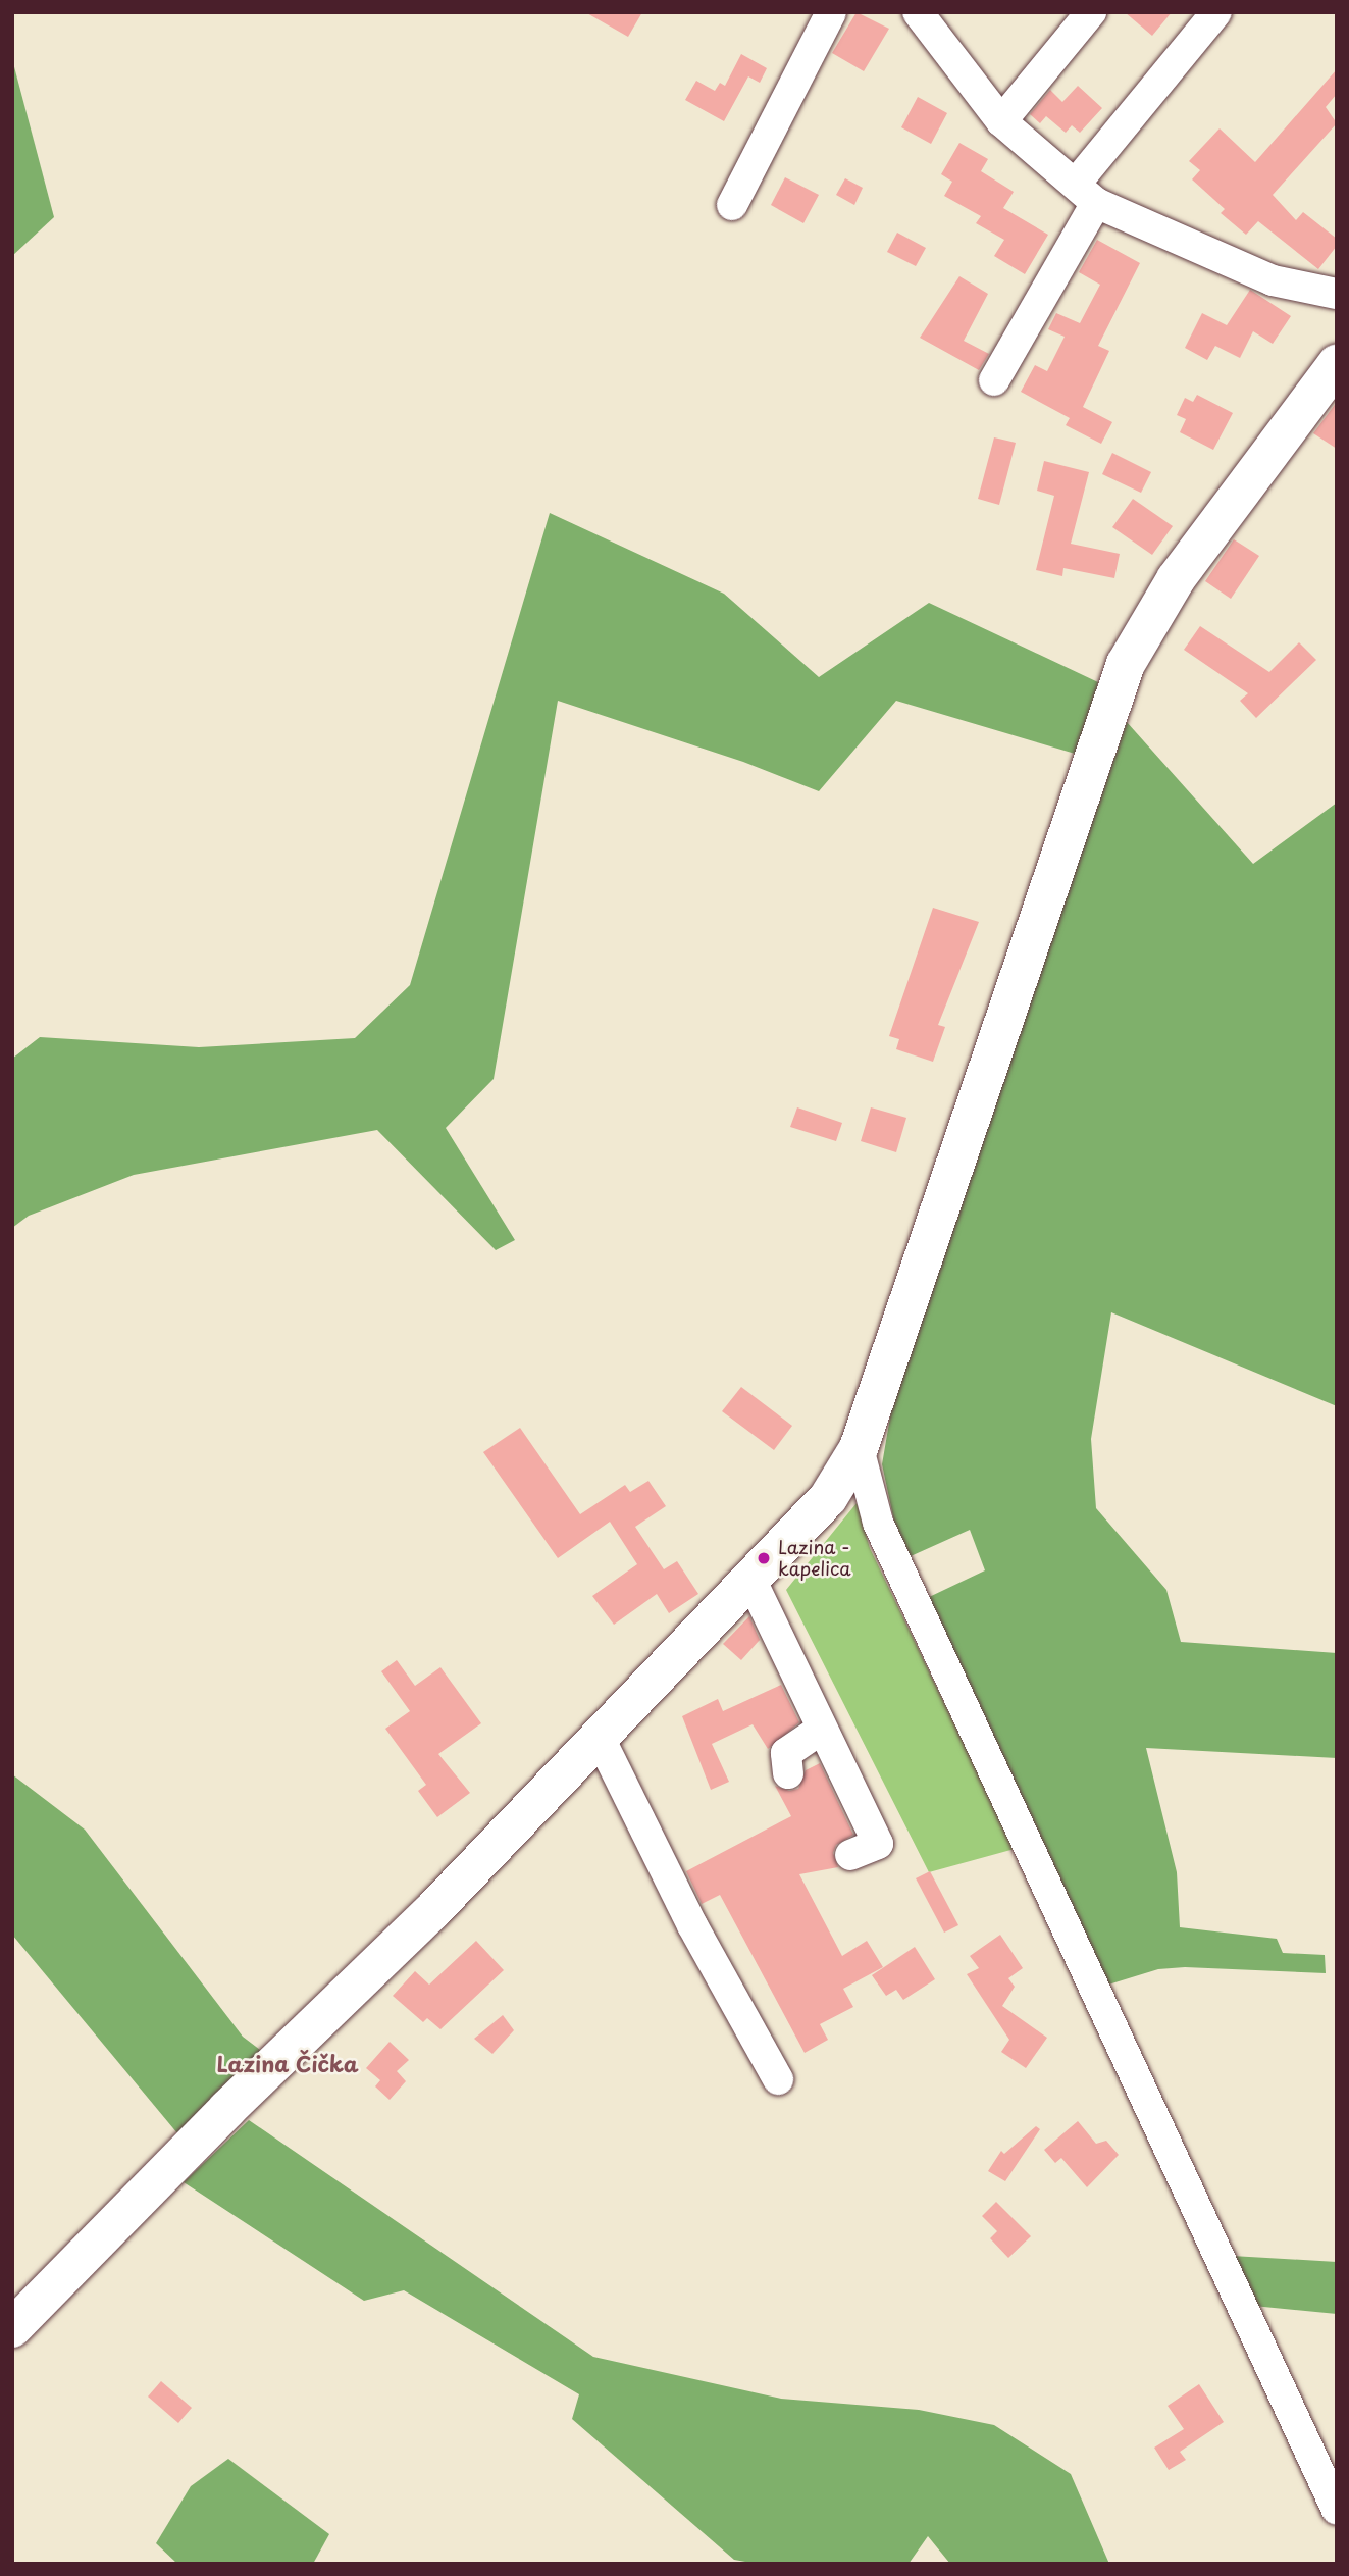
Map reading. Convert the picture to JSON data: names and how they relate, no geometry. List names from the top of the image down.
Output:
{
  "districts": ["Lazina Čička"],
  "places": ["Lazina - kapelica"]
}
